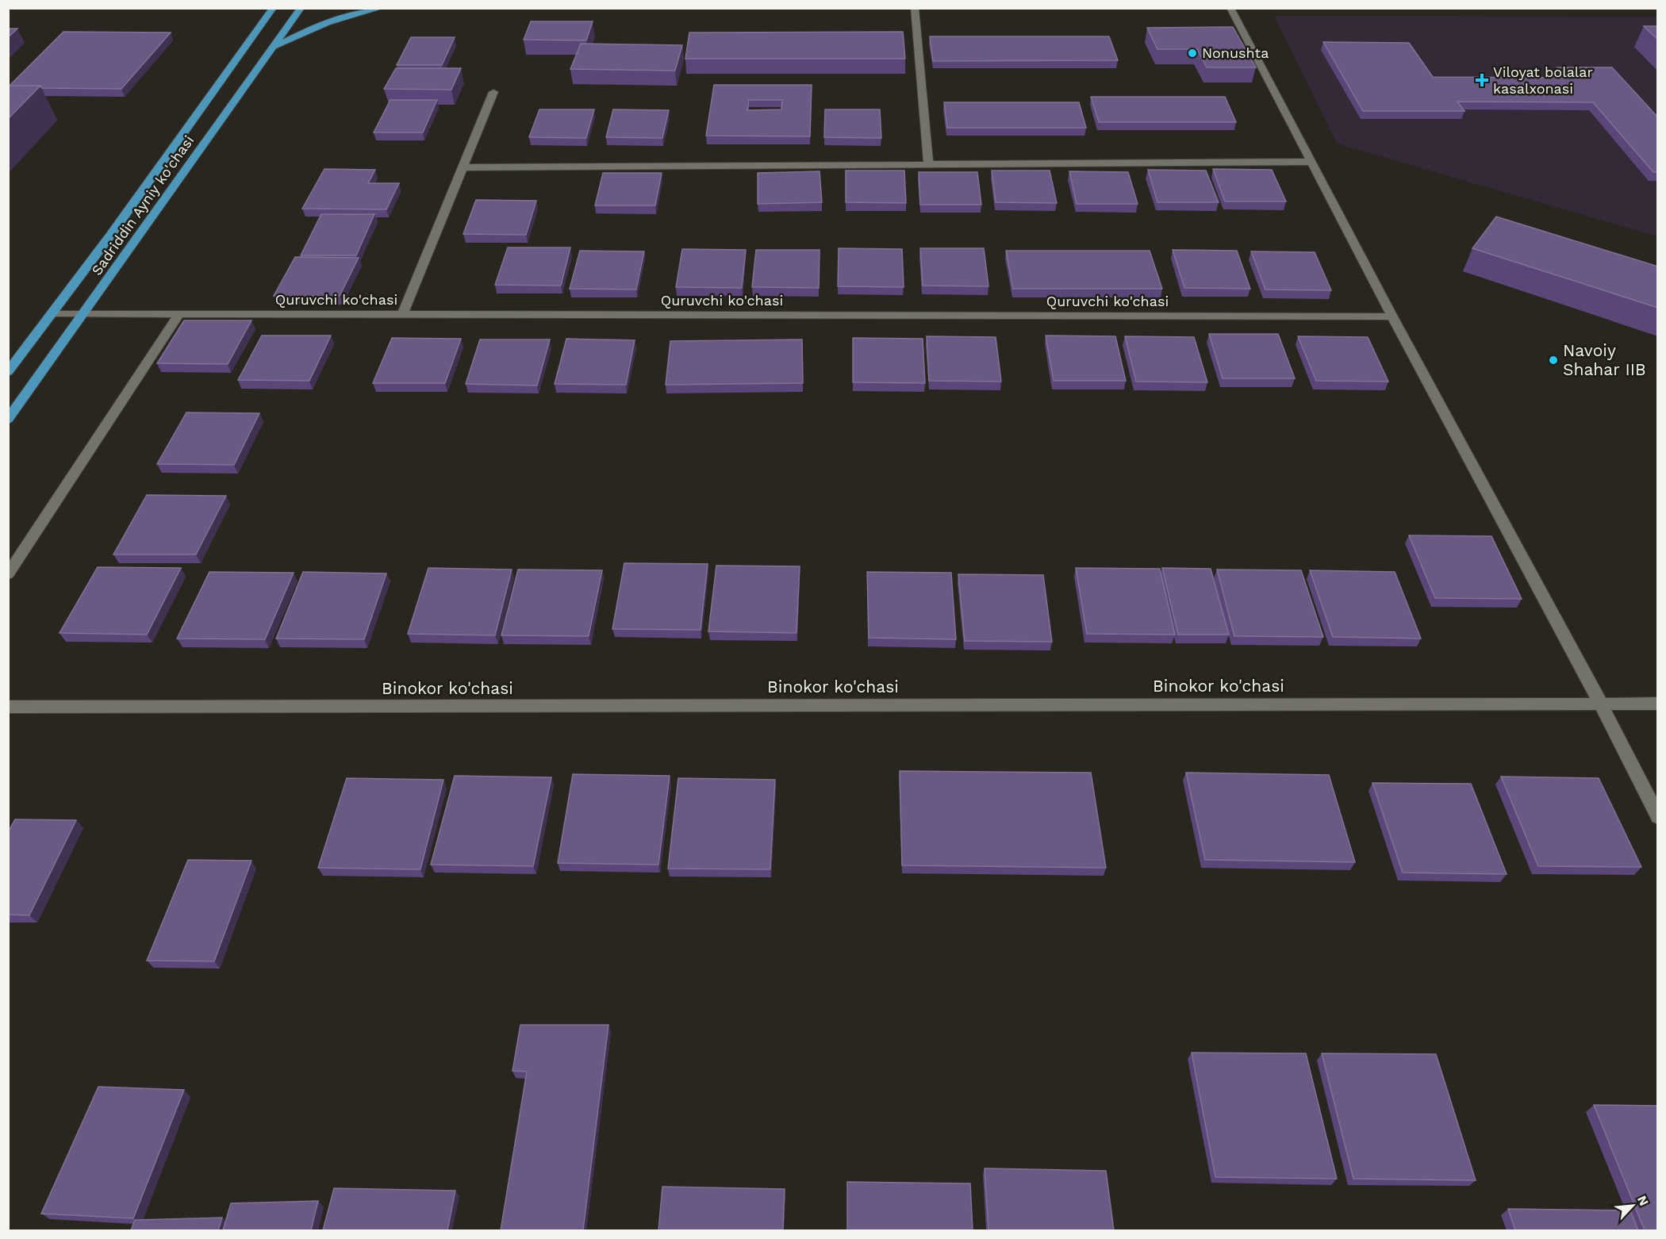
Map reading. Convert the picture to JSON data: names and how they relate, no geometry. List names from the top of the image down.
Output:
{
  "streets": {
    "main road": ["Sadriddin Ayniy ko'chasi"],
    "street": ["Quruvchi ko'chasi", "Binokor ko'chasi"]
  },
  "crossings": [
    ["Sadriddin Ayniy ko'chasi", "Quruvchi ko'chasi"]
  ],
  "places": {
    "other": ["Nonushta", "Navoiy Shahar IIB"],
    "health": ["Viloyat bolalar kasalxonasi"]
  },
  "north": "top right"
}
